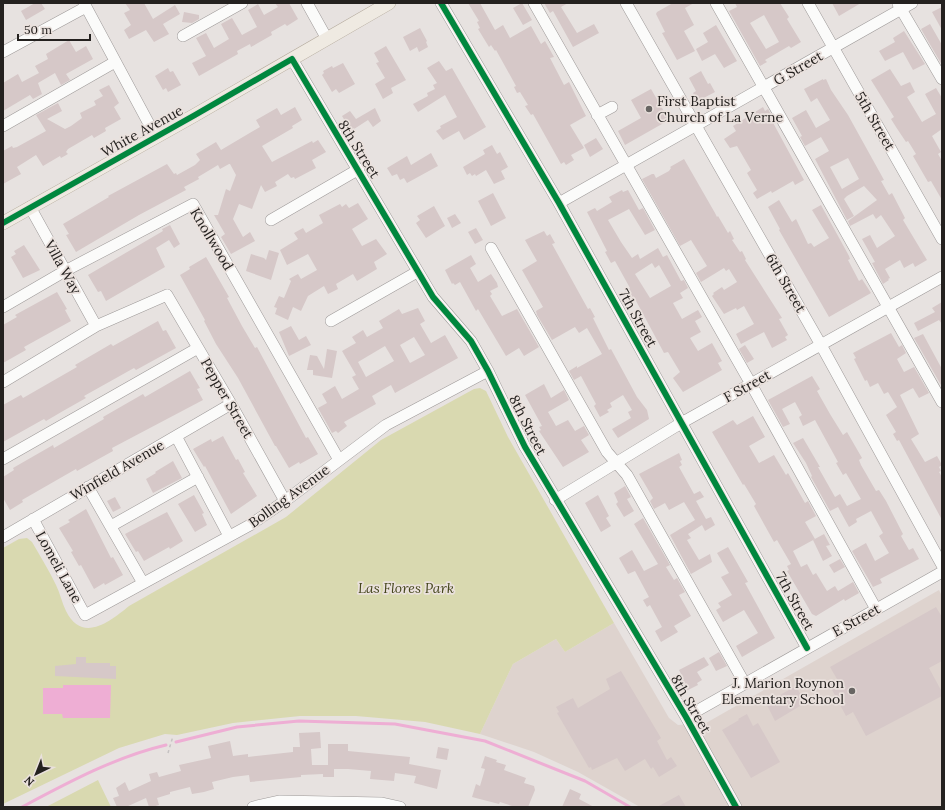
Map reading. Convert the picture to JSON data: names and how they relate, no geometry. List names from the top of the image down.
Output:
{
  "streets": {
    "main road": ["White Avenue"],
    "street": [
      "G Street",
      "5th Street",
      "8th Street",
      "Knollwood",
      "Villa Way",
      "6th Street",
      "7th Street",
      "F Street",
      "Pepper Street",
      "Winfield Avenue",
      "Bolling Avenue",
      "Lomeli Lane",
      "E Street"
    ]
  },
  "crossings": [
    ["G Street", "5th Street"],
    ["G Street", "6th Street"],
    ["G Street", "7th Street"],
    ["White Avenue", "8th Street"],
    ["White Avenue", "Villa Way"],
    ["8th Street", "F Street"],
    ["8th Street", "Bolling Avenue"],
    ["8th Street", "E Street"],
    ["Knollwood", "Villa Way"],
    ["Knollwood", "Bolling Avenue"],
    ["Villa Way", "Pepper Street"],
    ["6th Street", "F Street"],
    ["7th Street", "F Street"],
    ["7th Street", "E Street"],
    ["Pepper Street", "Winfield Avenue"],
    ["Pepper Street", "Bolling Avenue"],
    ["Winfield Avenue", "Lomeli Lane"],
    ["Bolling Avenue", "Lomeli Lane"]
  ],
  "parks": ["Las Flores Park"],
  "places": ["First Baptist Church of La Verne", "J. Marion Roynon Elementary School"],
  "scale_bar": "50 m",
  "north": "bottom left"
}
